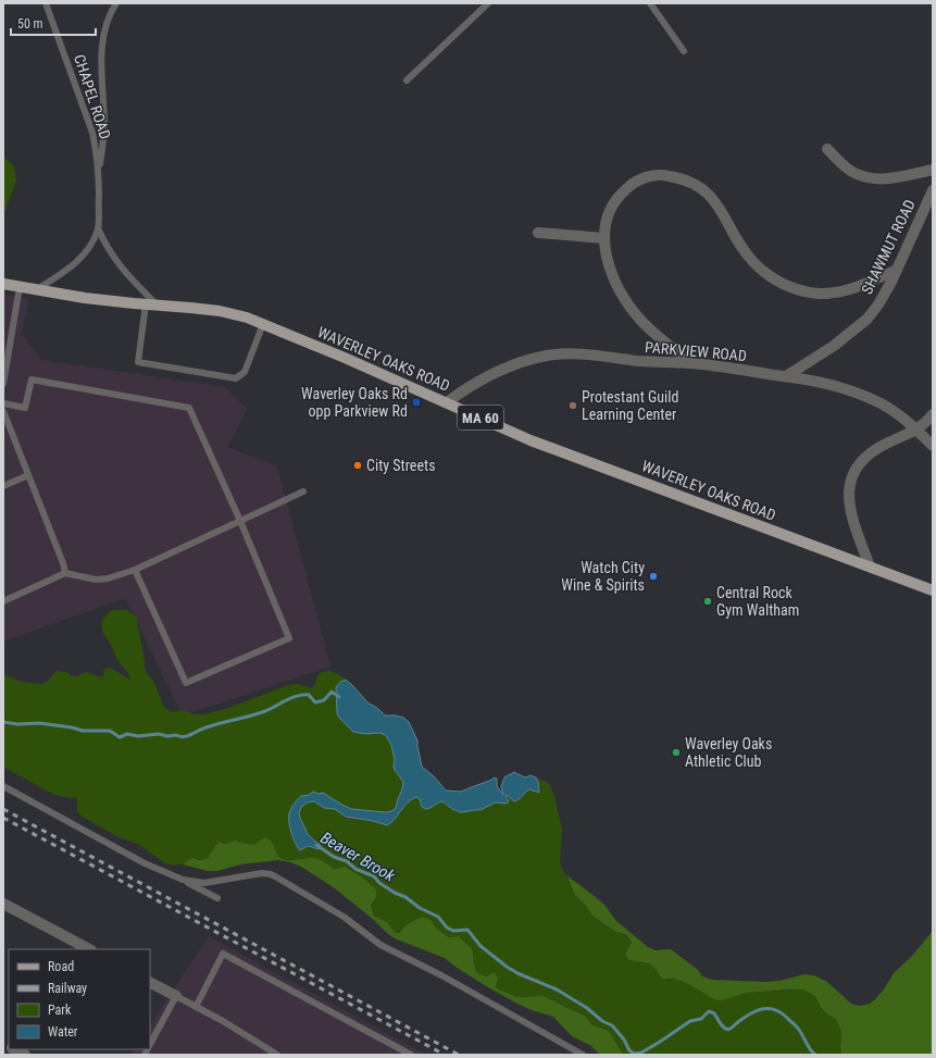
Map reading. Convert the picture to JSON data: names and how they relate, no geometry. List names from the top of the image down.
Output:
{
  "streets": {
    "main road": ["WAVERLEY OAKS ROAD", "MA 60"],
    "street": ["SHAWMUT ROAD", "PARKVIEW ROAD"],
    "lane": ["CHAPEL ROAD"]
  },
  "crossings": [
    ["CHAPEL ROAD", "WAVERLEY OAKS ROAD"],
    ["SHAWMUT ROAD", "PARKVIEW ROAD"],
    ["PARKVIEW ROAD", "WAVERLEY OAKS ROAD"]
  ],
  "water": ["Beaver Brook"],
  "places": {
    "transit": ["Waverley Oaks Rd opp Parkview Rd"],
    "other": [
      "Protestant Guild Learning Center",
      "City Streets",
      "Watch City Wine & Spirits",
      "Central Rock Gym Waltham",
      "Waverley Oaks Athletic Club"
    ]
  },
  "legend": [
    "Road",
    "Railway",
    "Park",
    "Water"
  ],
  "scale_bar": "50 m"
}
